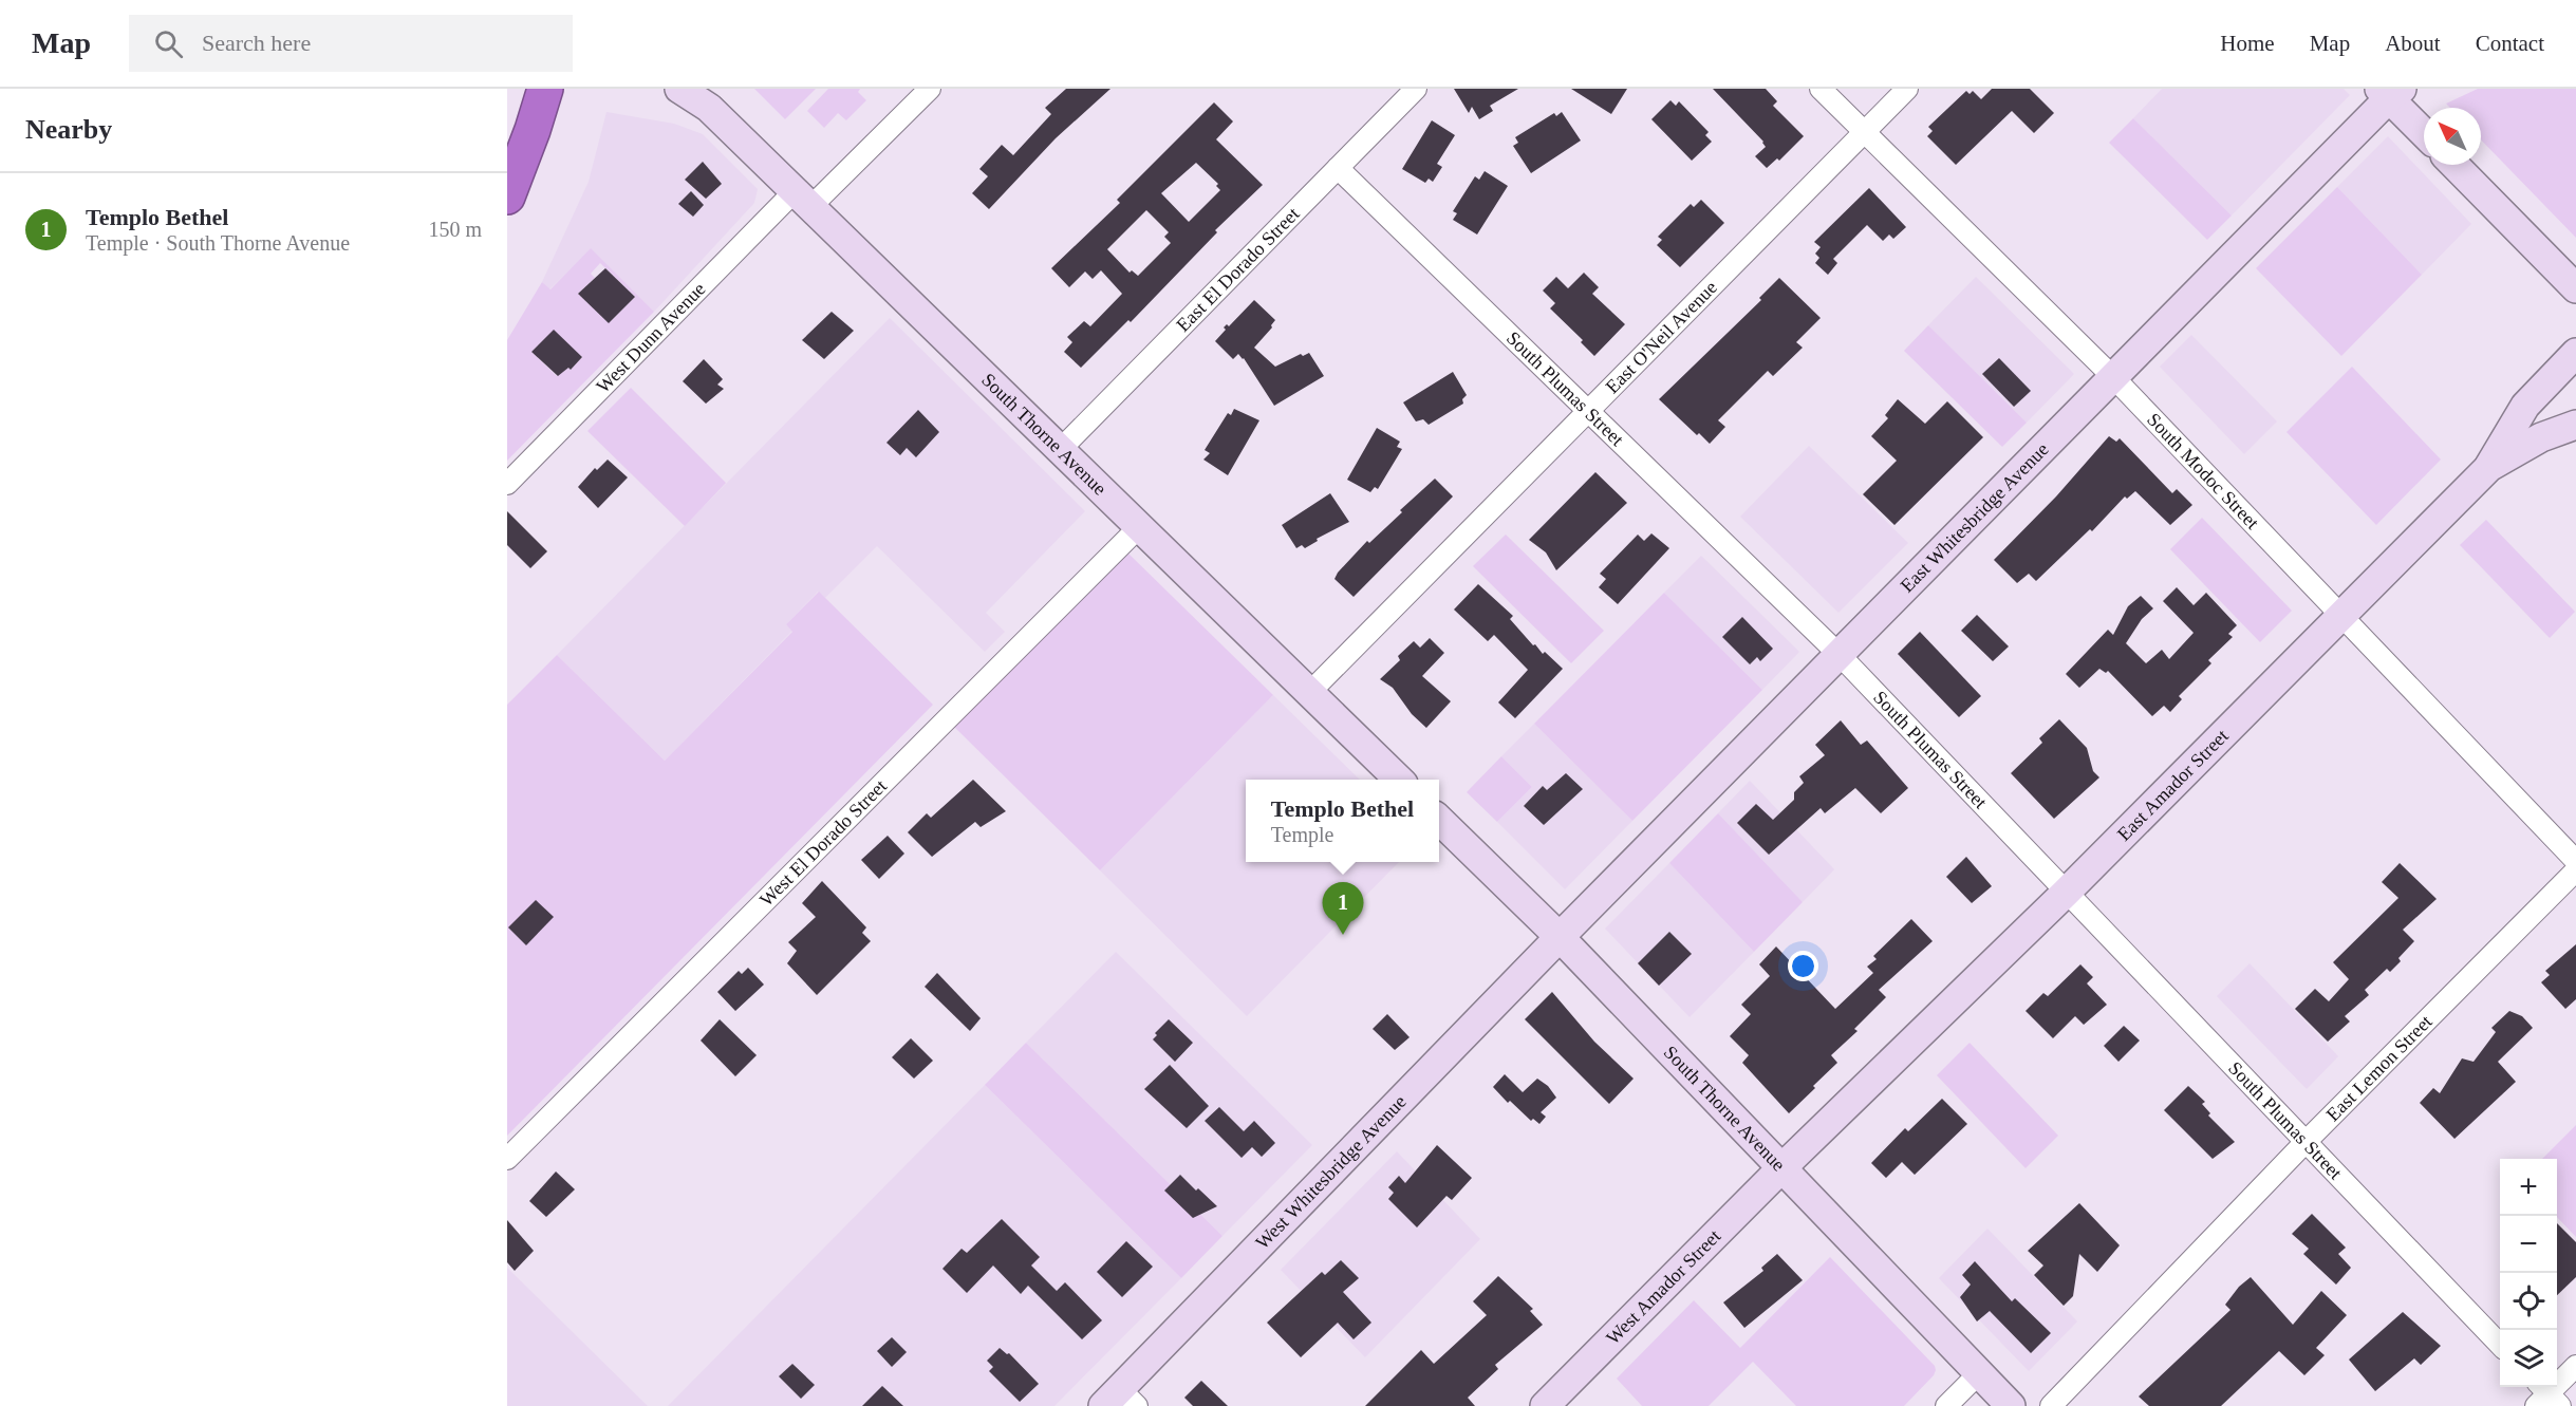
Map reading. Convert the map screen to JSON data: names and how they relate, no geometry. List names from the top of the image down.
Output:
{
  "streets": {
    "main road": [
      "South Thorne Avenue",
      "East Whitesbridge Avenue",
      "East Amador Street",
      "West Whitesbridge Avenue",
      "West Amador Street"
    ],
    "street": [
      "East El Dorado Street",
      "West Dunn Avenue",
      "East O'Neil Avenue",
      "South Plumas Street",
      "South Modoc Street",
      "West El Dorado Street",
      "East Lemon Street"
    ]
  },
  "crossings": [
    ["East El Dorado Street", "South Plumas Street"],
    ["East El Dorado Street", "South Thorne Avenue"],
    ["West Dunn Avenue", "South Thorne Avenue"],
    ["East O'Neil Avenue", "South Plumas Street"],
    ["East O'Neil Avenue", "South Thorne Avenue"],
    ["East O'Neil Avenue", "South Modoc Street"],
    ["South Plumas Street", "East Whitesbridge Avenue"],
    ["South Plumas Street", "East Amador Street"],
    ["South Plumas Street", "East Lemon Street"],
    ["South Thorne Avenue", "East Whitesbridge Avenue"],
    ["South Thorne Avenue", "East Amador Street"],
    ["South Thorne Avenue", "West El Dorado Street"],
    ["South Thorne Avenue", "West Whitesbridge Avenue"],
    ["South Thorne Avenue", "West Amador Street"],
    ["South Modoc Street", "East Whitesbridge Avenue"],
    ["South Modoc Street", "East Amador Street"],
    ["East Whitesbridge Avenue", "West Whitesbridge Avenue"],
    ["East Amador Street", "West Amador Street"]
  ],
  "north": "top left",
  "page": {
    "header": "Map",
    "search": "Search here",
    "nav": [
      "Home",
      "Map",
      "About",
      "Contact"
    ],
    "heading": "Nearby",
    "list": [
      {
        "mark": "1",
        "name": "Templo Bethel",
        "note": "Temple · South Thorne Avenue",
        "value": "150 m"
      }
    ],
    "popup": ["Templo Bethel", "Temple"],
    "pins": "1",
    "map_buttons": ["+", "−"]
  }
}
